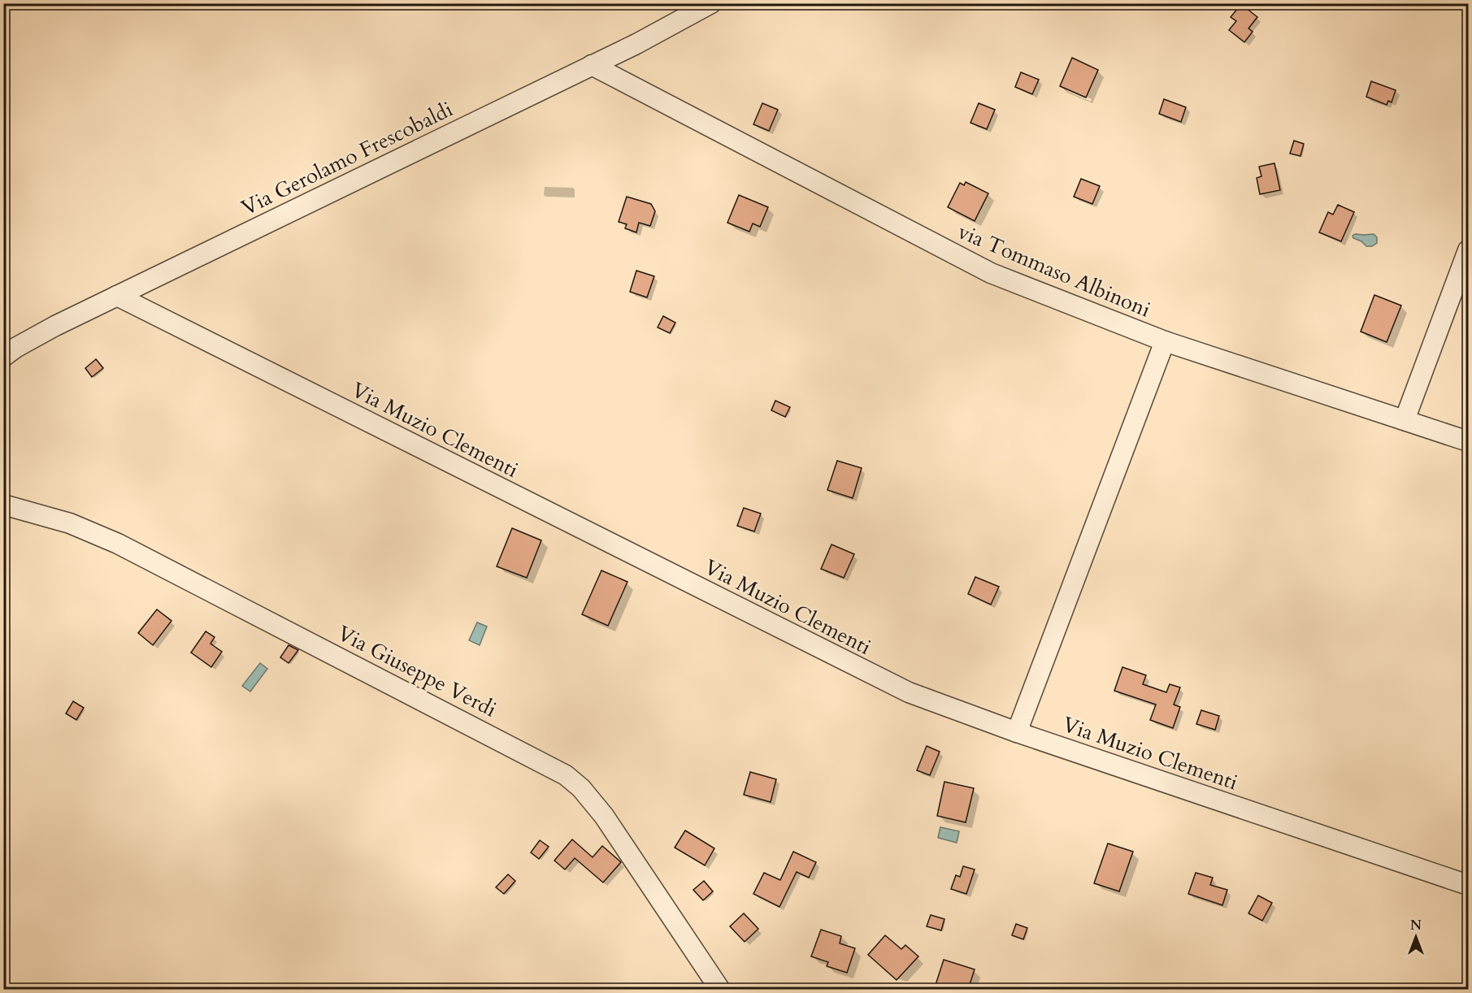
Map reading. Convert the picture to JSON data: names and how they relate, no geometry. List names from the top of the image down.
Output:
{
  "streets": {
    "street": [
      "Via Gerolamo Frescobaldi",
      "via Tommaso Albinoni",
      "Via Muzio Clementi",
      "Via Giuseppe Verdi"
    ]
  },
  "crossings": [
    ["Via Gerolamo Frescobaldi", "via Tommaso Albinoni"],
    ["Via Gerolamo Frescobaldi", "Via Muzio Clementi"]
  ],
  "north": "top"
}
